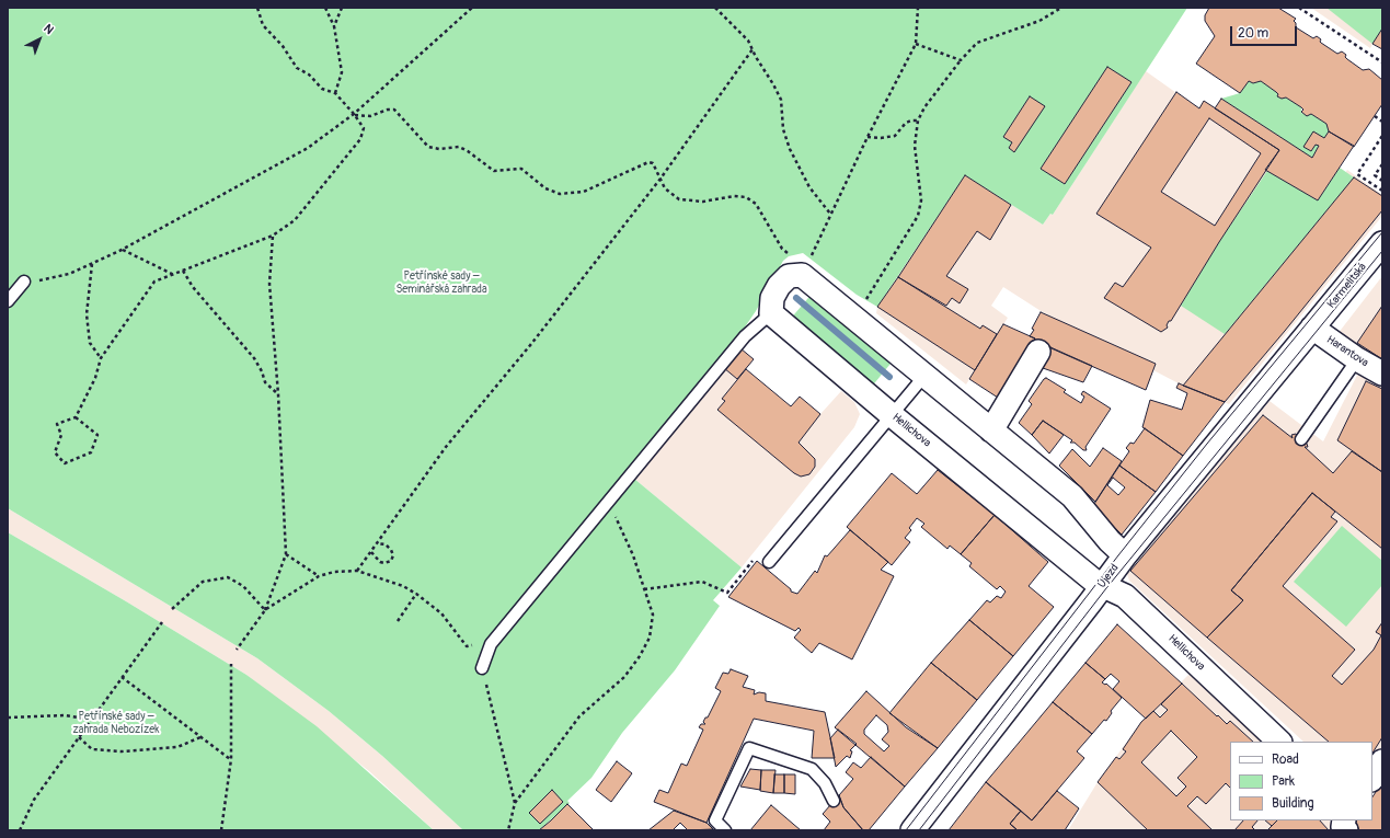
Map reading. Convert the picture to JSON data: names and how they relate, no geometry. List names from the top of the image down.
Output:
{
  "streets": {
    "street": [
      "Karmelitská",
      "Harantova",
      "Hellichova",
      "Újezd"
    ]
  },
  "crossings": [
    ["Karmelitská", "Harantova"],
    ["Karmelitská", "Újezd"],
    ["Harantova", "Újezd"],
    ["Hellichova", "Újezd"]
  ],
  "parks": ["Petřínské sady – Seminářská zahrada", "Petřínské sady – zahrada Nebozízek"],
  "legend": ["Road", "Park", "Building"],
  "scale_bar": "20 m",
  "north": "top right"
}
